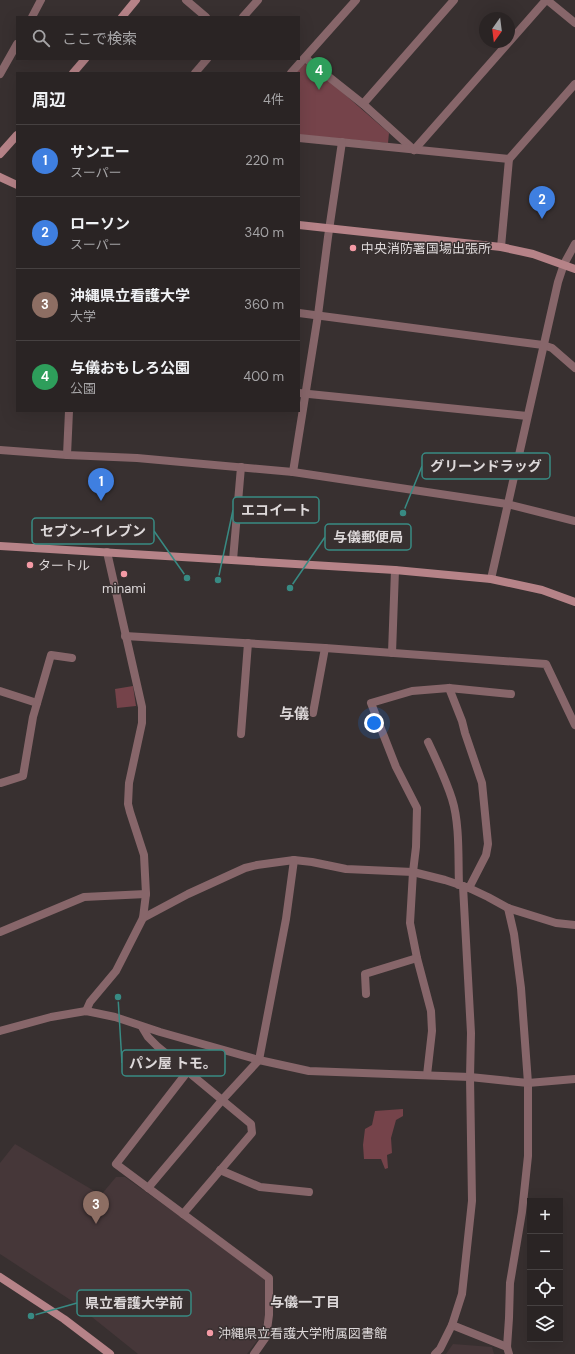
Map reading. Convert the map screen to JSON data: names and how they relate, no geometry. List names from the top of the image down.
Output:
{
  "districts": ["与儀", "与儀一丁目"],
  "places": [
    "中央消防署国場出張所",
    "グリーンドラッグ",
    "タートル",
    "minami",
    "セブン-イレブン",
    "エコイート",
    "与儀郵便局",
    "パン屋 トモ。",
    "県立看護大学前",
    "沖縄県立看護大学附属図書館"
  ],
  "north": "bottom",
  "page": {
    "search": "ここで検索",
    "pins": [
      "4",
      "2",
      "1",
      "3"
    ],
    "heading": ["周辺", "4件"],
    "list": [
      {
        "mark": "1",
        "name": "サンエー",
        "note": "スーパー",
        "value": "220 m"
      },
      {
        "mark": "2",
        "name": "ローソン",
        "note": "スーパー",
        "value": "340 m"
      },
      {
        "mark": "3",
        "name": "沖縄県立看護大学",
        "note": "大学",
        "value": "360 m"
      },
      {
        "mark": "4",
        "name": "与儀おもしろ公園",
        "note": "公園",
        "value": "400 m"
      }
    ],
    "map_buttons": ["+", "−"]
  }
}
